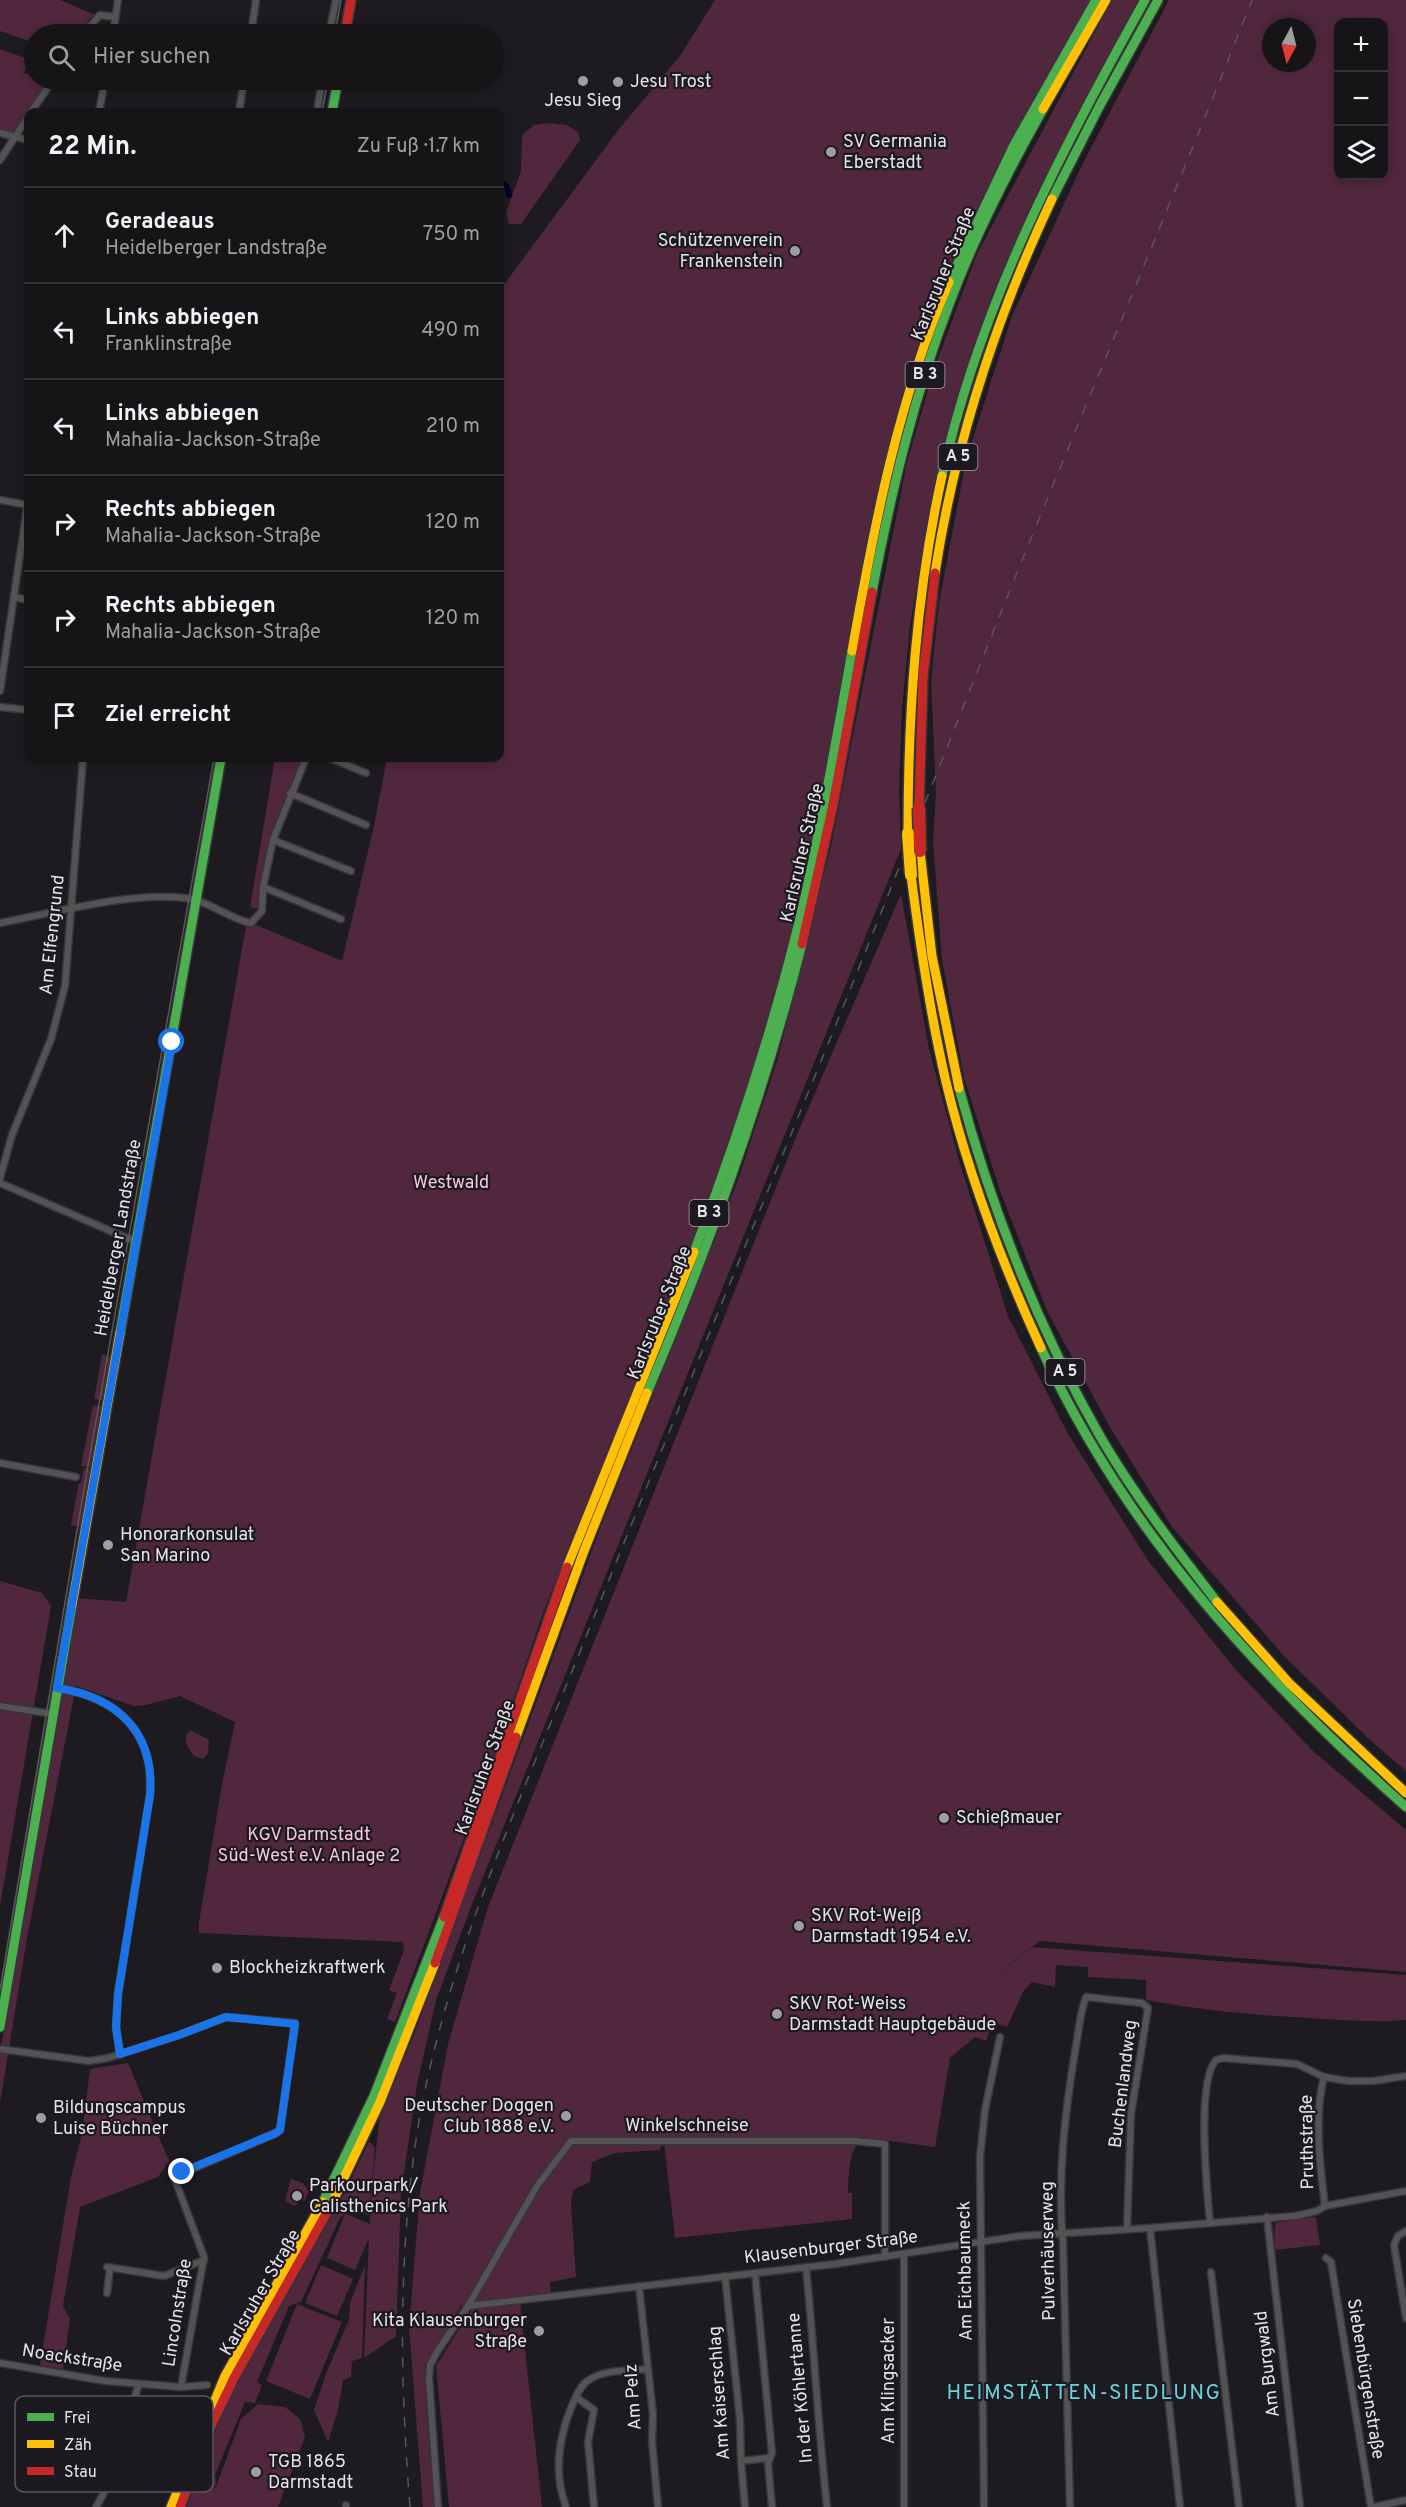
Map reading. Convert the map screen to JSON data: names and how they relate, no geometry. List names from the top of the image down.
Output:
{
  "streets": {
    "main road": [
      "Karlsruher Straße",
      "B 3",
      "A 5",
      "Heidelberger Landstraße"
    ],
    "street": [
      "Am Elfengrund",
      "Buchenlandweg",
      "Winkelschneise",
      "Pruthstraße",
      "Klausenburger Straße",
      "Pulverhäuserweg",
      "Am Eichbaumeck",
      "Lincolnstraße",
      "Noackstraße",
      "Am Burgwald",
      "Siebenbürgenstraße",
      "Am Klingsacker",
      "In der Köhlertanne",
      "Am Kaiserschlag",
      "Am Pelz"
    ]
  },
  "crossings": [
    ["Buchenlandweg", "Klausenburger Straße"],
    ["Buchenlandweg", "Pulverhäuserweg"],
    ["Winkelschneise", "Klausenburger Straße"],
    ["Pruthstraße", "Klausenburger Straße"],
    ["Klausenburger Straße", "Pulverhäuserweg"],
    ["Klausenburger Straße", "Am Eichbaumeck"],
    ["Klausenburger Straße", "Am Burgwald"],
    ["Klausenburger Straße", "Am Klingsacker"],
    ["Klausenburger Straße", "In der Köhlertanne"],
    ["Klausenburger Straße", "Am Kaiserschlag"],
    ["Klausenburger Straße", "Am Pelz"],
    ["Lincolnstraße", "Noackstraße"]
  ],
  "districts": ["HEIMSTÄTTEN-SIEDLUNG"],
  "parks": ["Westwald", "KGV Darmstadt Süd-West e.V. Anlage 2"],
  "places": [
    "Jesu Sieg",
    "Jesu Trost",
    "SV Germania Eberstadt",
    "Schützenverein Frankenstein",
    "Honorarkonsulat San Marino",
    "Schießmauer",
    "SKV Rot-Weiß Darmstadt 1954 e.V.",
    "Blockheizkraftwerk",
    "SKV Rot-Weiss Darmstadt Hauptgebäude",
    "Deutscher Doggen Club 1888 e.V.",
    "Bildungscampus Luise Büchner",
    "Parkourpark/ Calisthenics Park",
    "Kita Klausenburger Straße",
    "TGB 1865 Darmstadt"
  ],
  "legend": ["Frei", "Zäh", "Stau"],
  "north": "bottom",
  "page": {
    "map_buttons": ["+", "−"],
    "search": "Hier suchen",
    "heading": ["22 Min.", "Zu Fuß · 1.7 km"],
    "list": [
      ["Geradeaus", "Heidelberger Landstraße", "750 m"],
      ["Links abbiegen", "Franklinstraße", "490 m"],
      ["Links abbiegen", "Mahalia-Jackson-Straße", "210 m"],
      ["Rechts abbiegen", "Mahalia-Jackson-Straße", "120 m"],
      ["Rechts abbiegen", "Mahalia-Jackson-Straße", "120 m"],
      "Ziel erreicht"
    ]
  }
}
